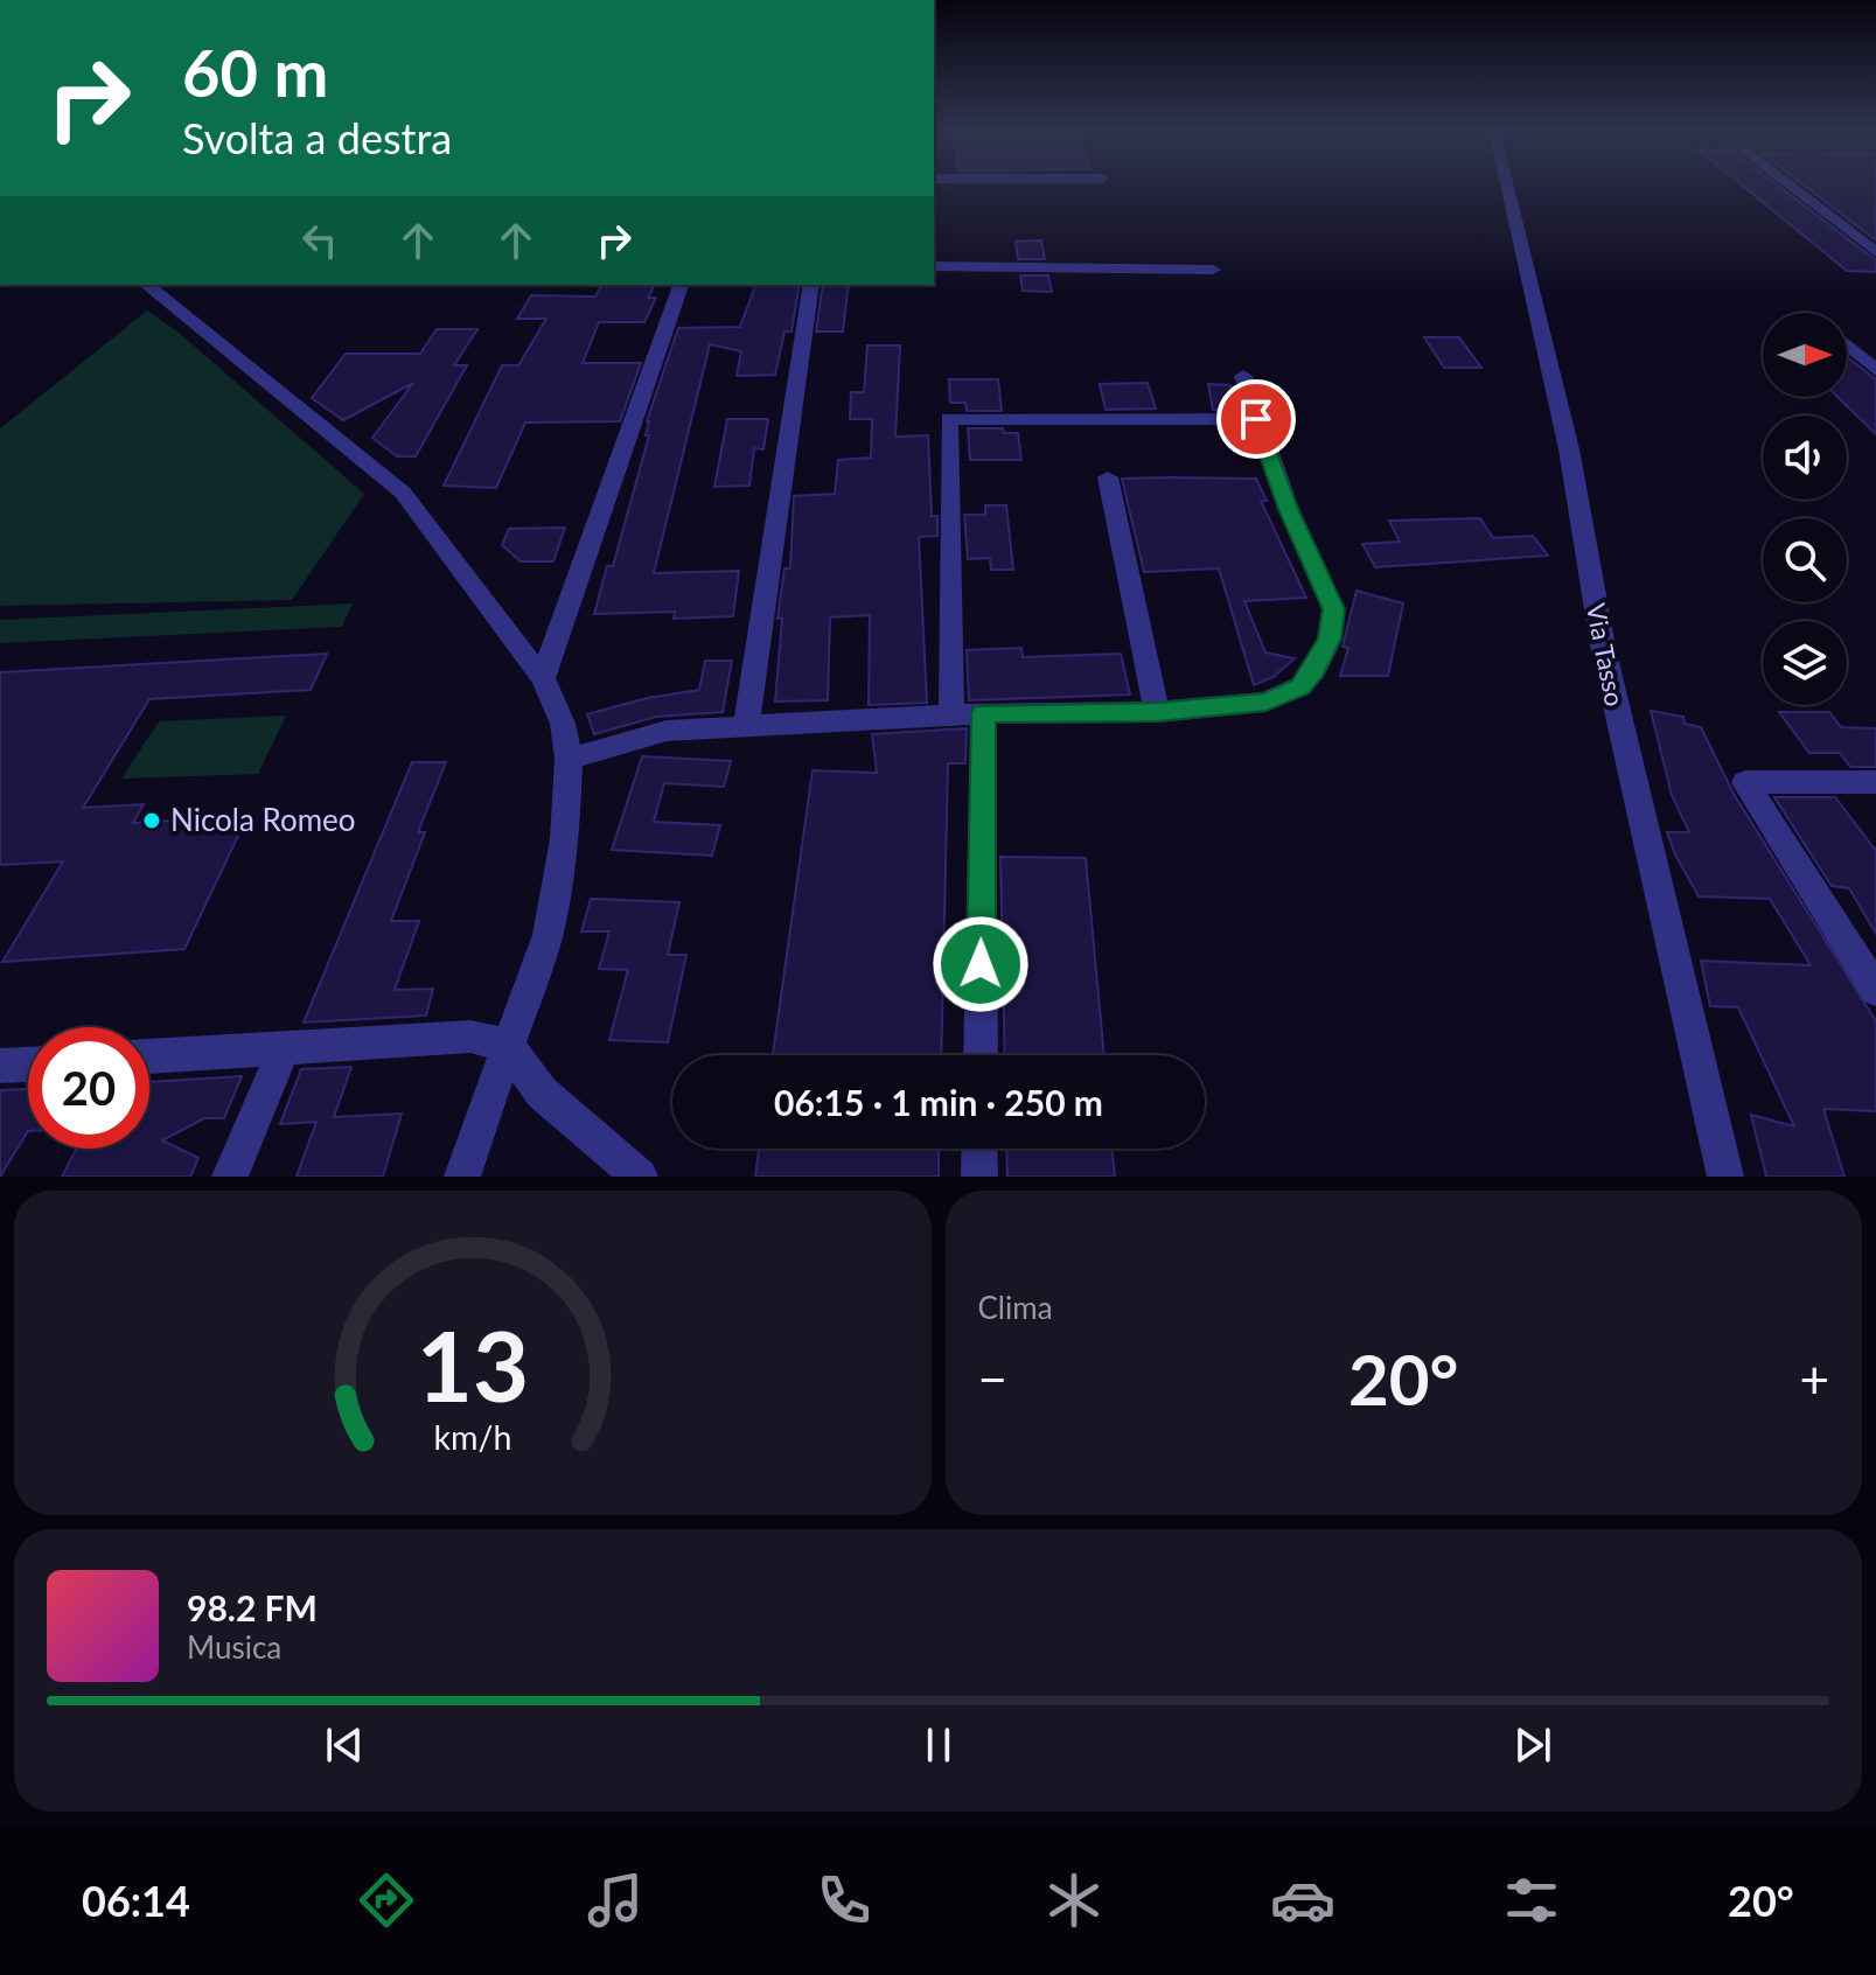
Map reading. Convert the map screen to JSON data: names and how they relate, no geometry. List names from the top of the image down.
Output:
{
  "streets": {
    "street": ["Via Tasso"]
  },
  "places": ["Nicola Romeo"],
  "north": "right",
  "page": {
    "turn": ["60 m", "Svolta a destra"],
    "limit": "20",
    "trip": "06:15 · 1 min · 250 m",
    "tile": "Clima",
    "heat": ["−", "20°", "+"],
    "song": ["98.2 FM", "Musica"],
    "tabs": ["06:14", "20°"],
    "gauge": ["13", "km/h"]
  }
}
